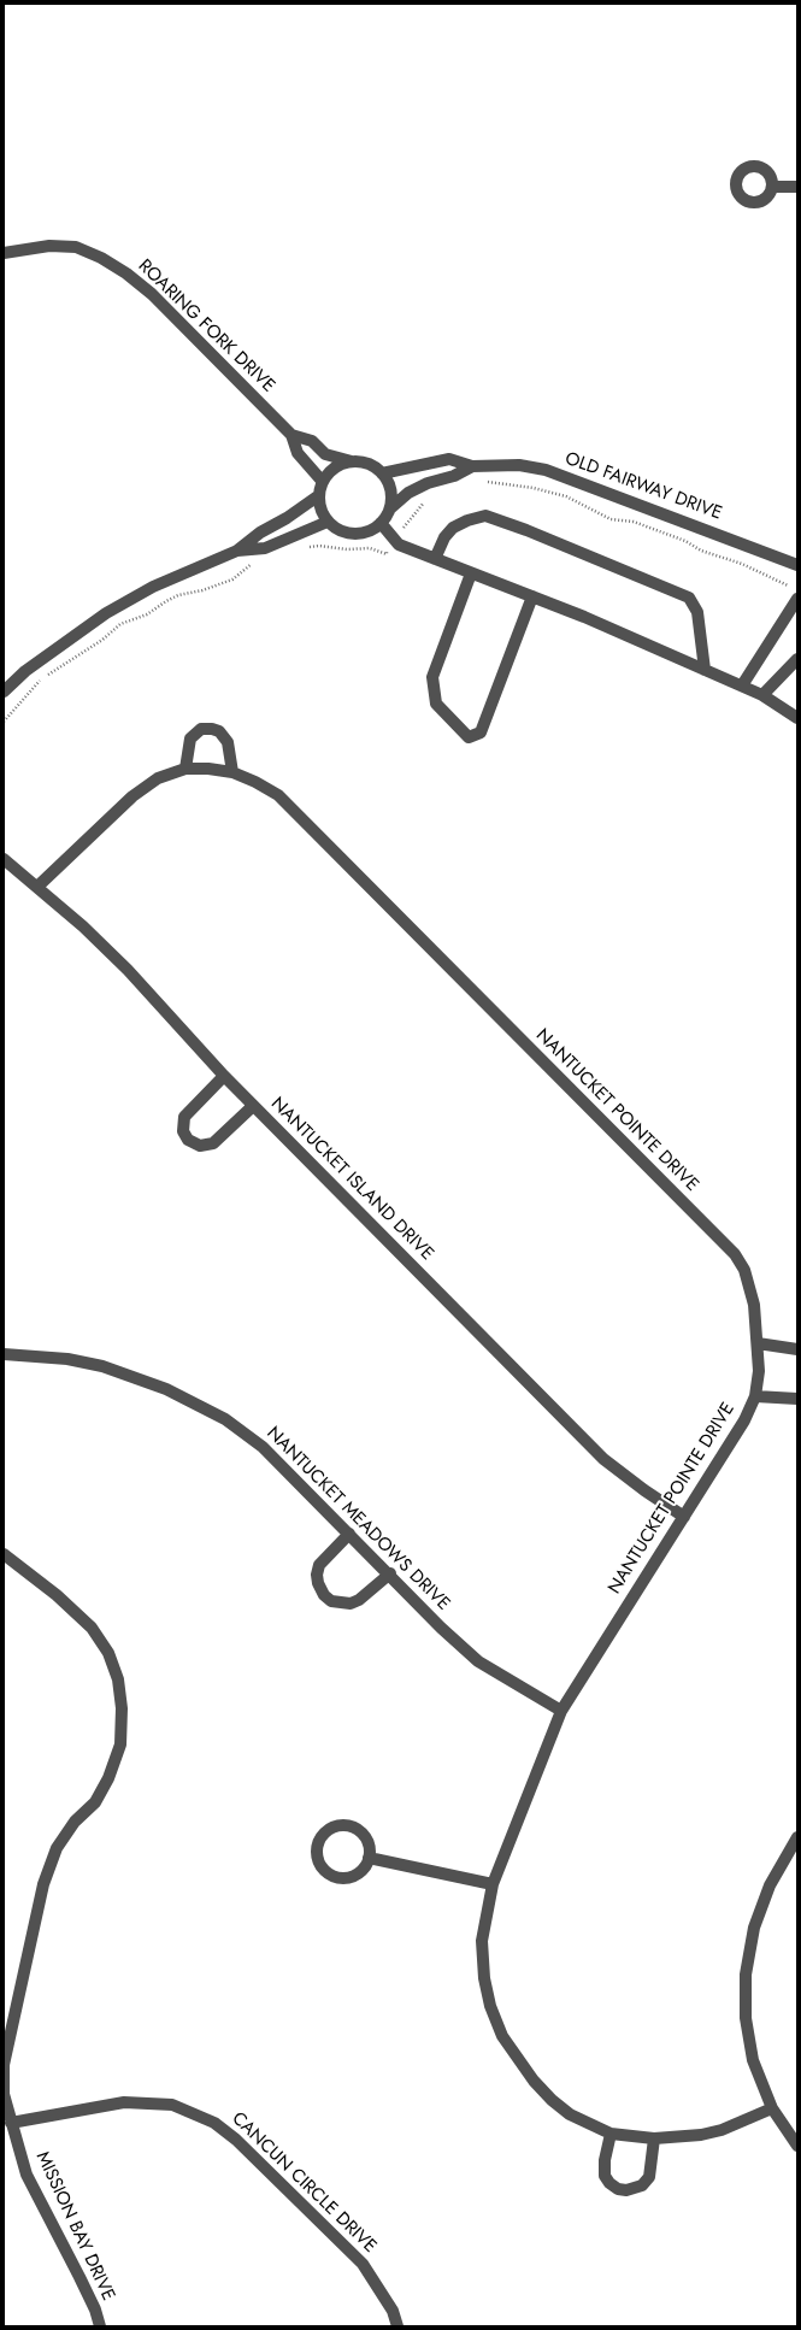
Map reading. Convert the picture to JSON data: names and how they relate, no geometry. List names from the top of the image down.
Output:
{
  "streets": {
    "street": [
      "ROARING FORK DRIVE",
      "OLD FAIRWAY DRIVE",
      "NANTUCKET POINTE DRIVE",
      "NANTUCKET ISLAND DRIVE",
      "NANTUCKET MEADOWS DRIVE",
      "CANCUN CIRCLE DRIVE",
      "MISSION BAY DRIVE"
    ]
  },
  "crossings": [
    ["ROARING FORK DRIVE", "OLD FAIRWAY DRIVE"],
    ["NANTUCKET POINTE DRIVE", "NANTUCKET ISLAND DRIVE"],
    ["NANTUCKET POINTE DRIVE", "NANTUCKET MEADOWS DRIVE"],
    ["CANCUN CIRCLE DRIVE", "MISSION BAY DRIVE"]
  ]
}
